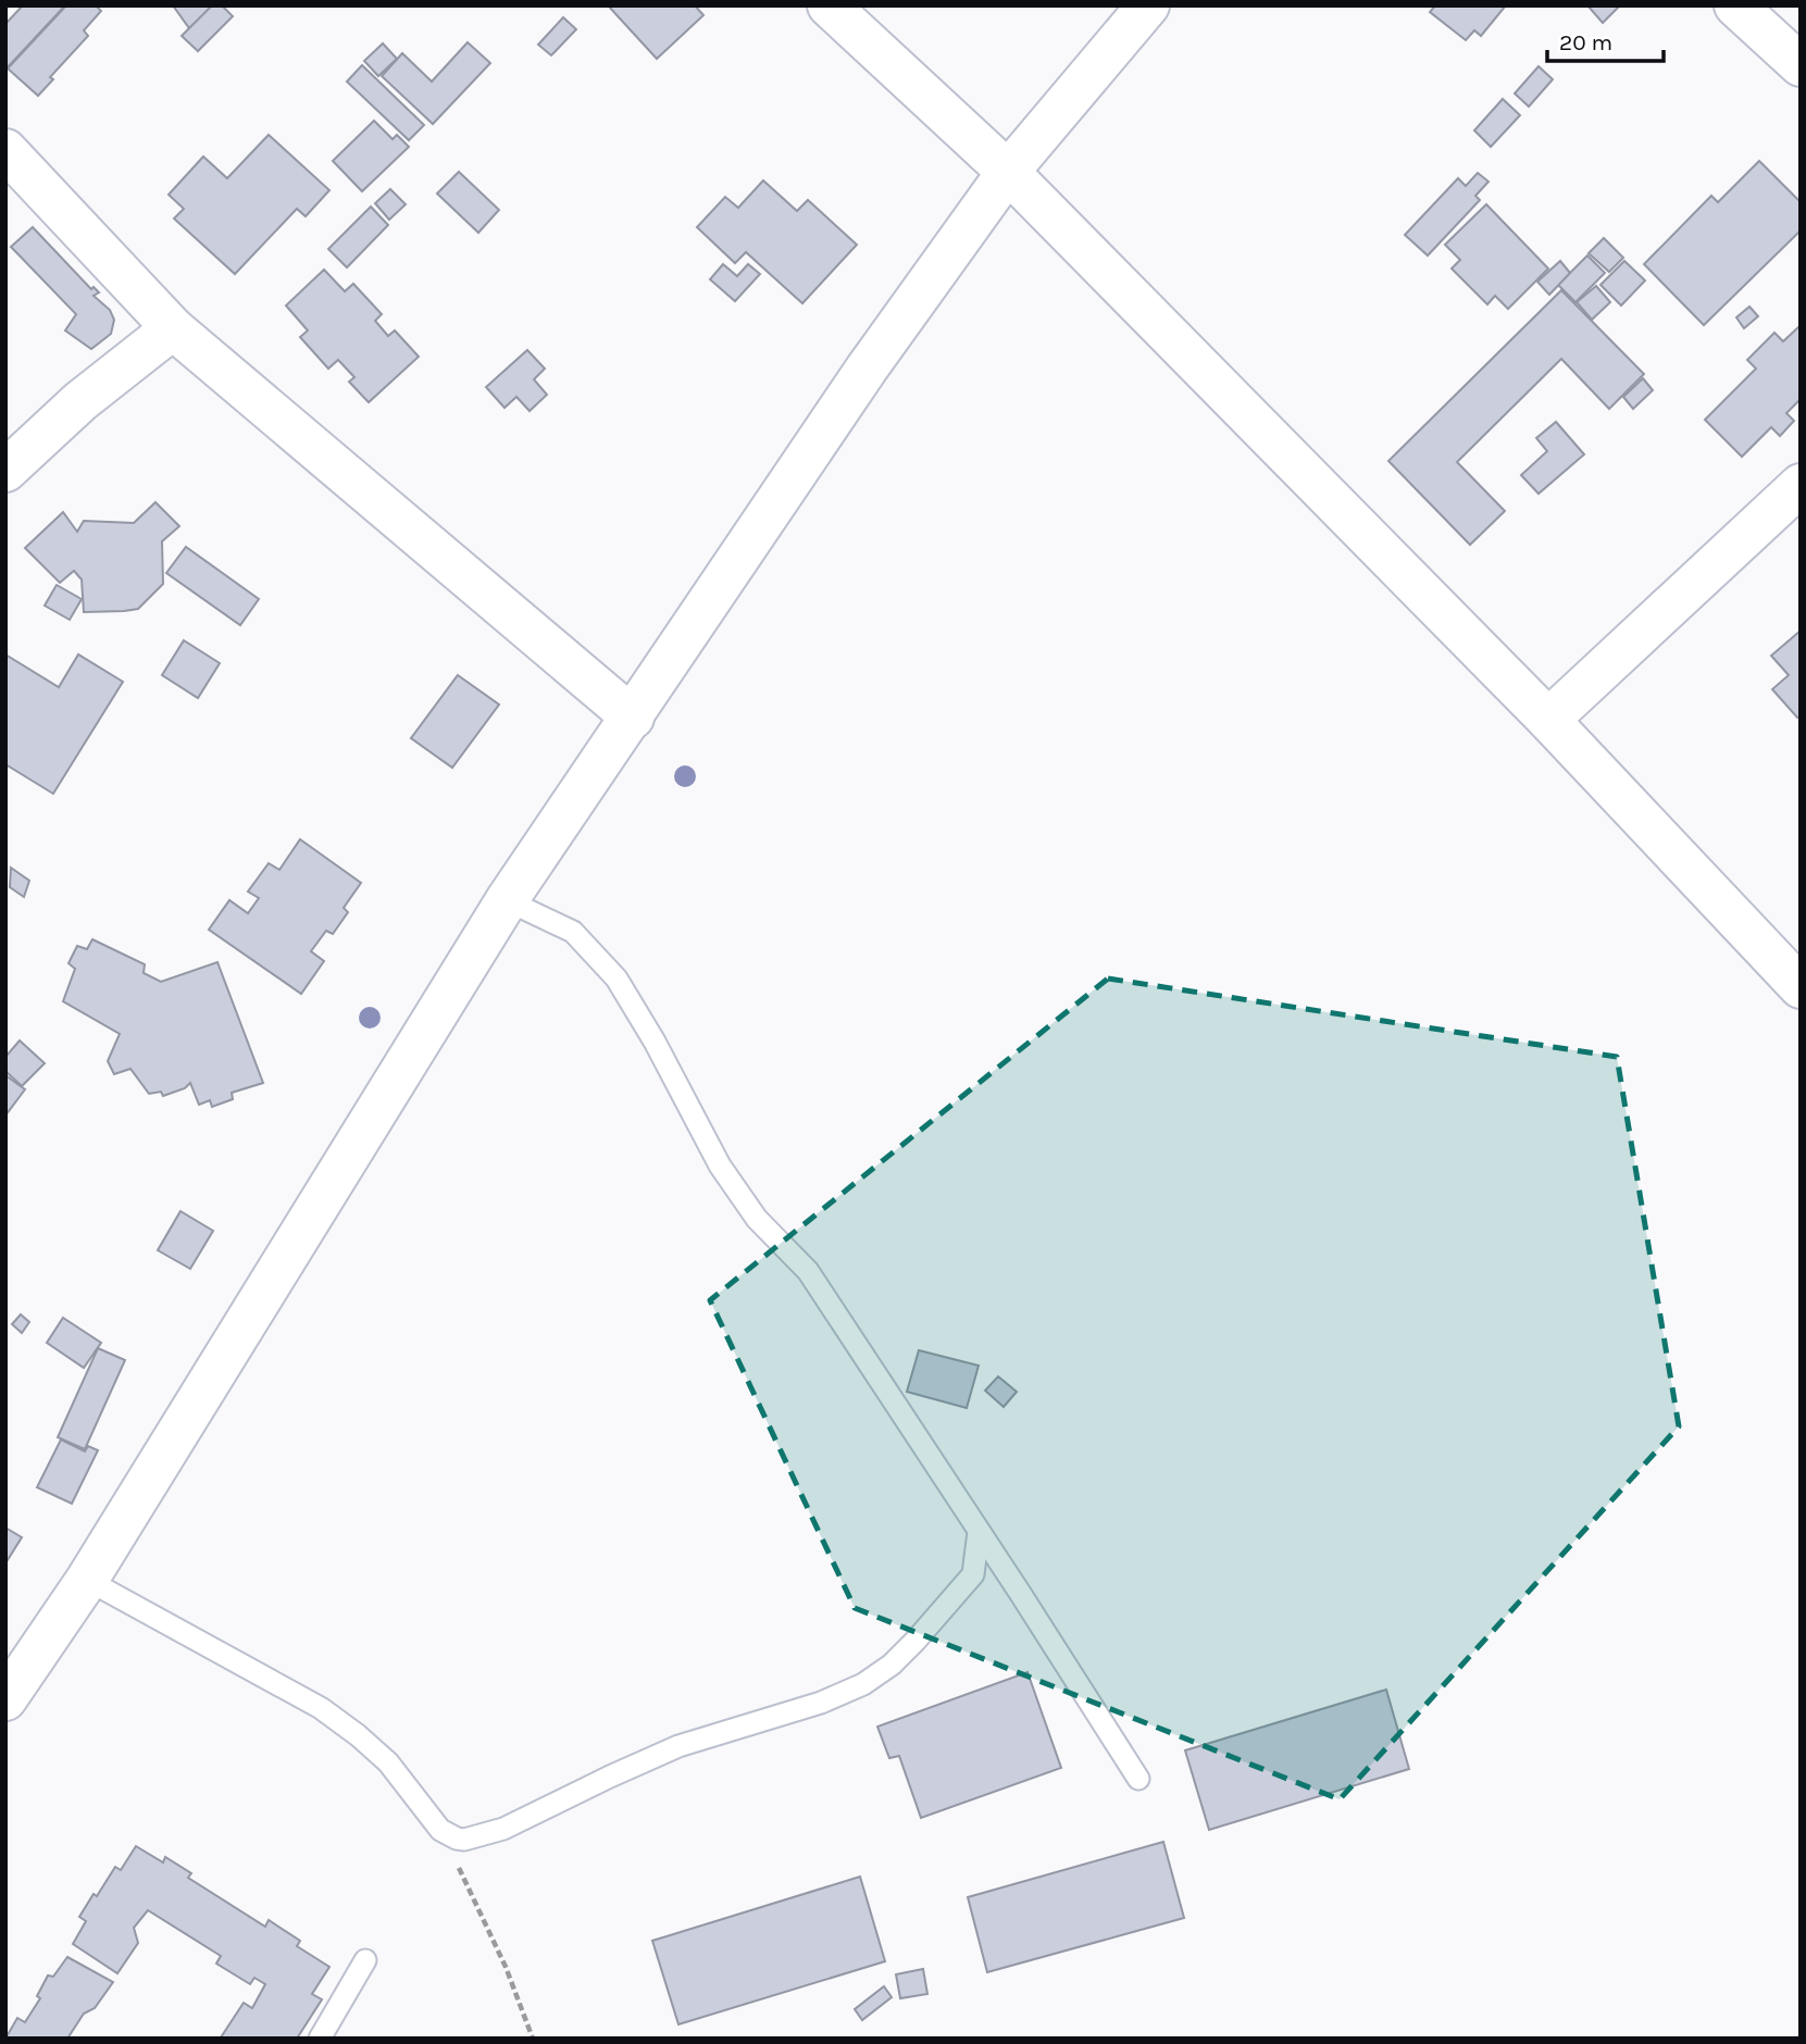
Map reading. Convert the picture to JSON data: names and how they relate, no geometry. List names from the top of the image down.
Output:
{
  "scale_bar": "20 m"
}
